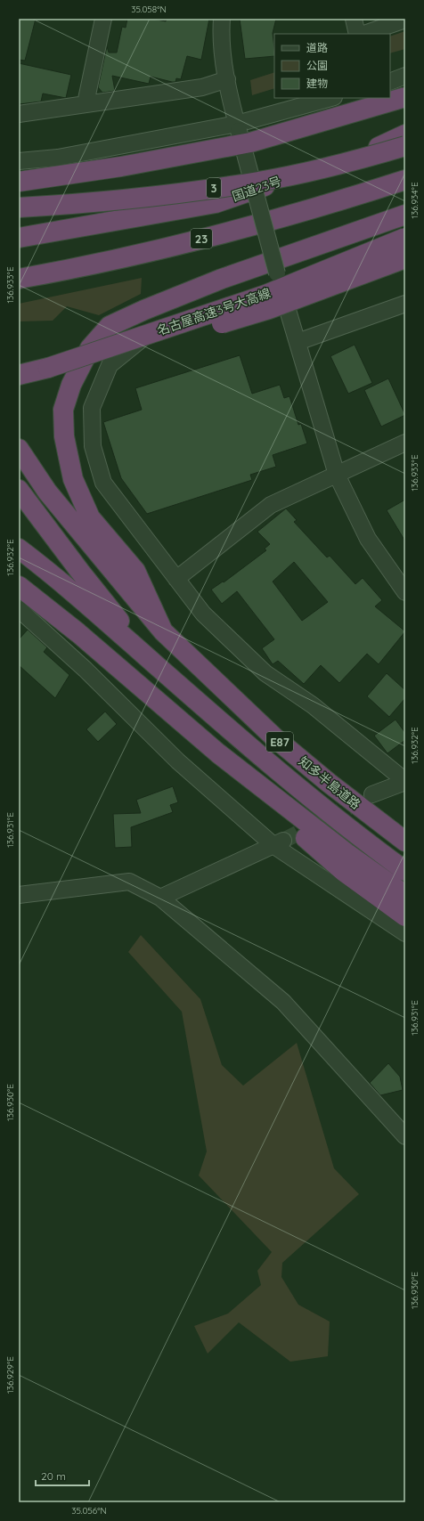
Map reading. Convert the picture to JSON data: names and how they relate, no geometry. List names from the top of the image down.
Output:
{
  "streets": {
    "highway": [
      "3",
      "国道23号",
      "23",
      "名古屋高速3号大高線",
      "E87",
      "知多半島道路"
    ]
  },
  "crossings": [
    ["E87", "知多半島道路"]
  ],
  "legend": ["道路", "公園", "建物"],
  "scale_bar": "20 m",
  "coordinates": [
    "35.058°N",
    "136.934°E",
    "136.933°E",
    "136.932°E",
    "136.931°E",
    "136.930°E",
    "136.929°E",
    "35.056°N"
  ]
}
